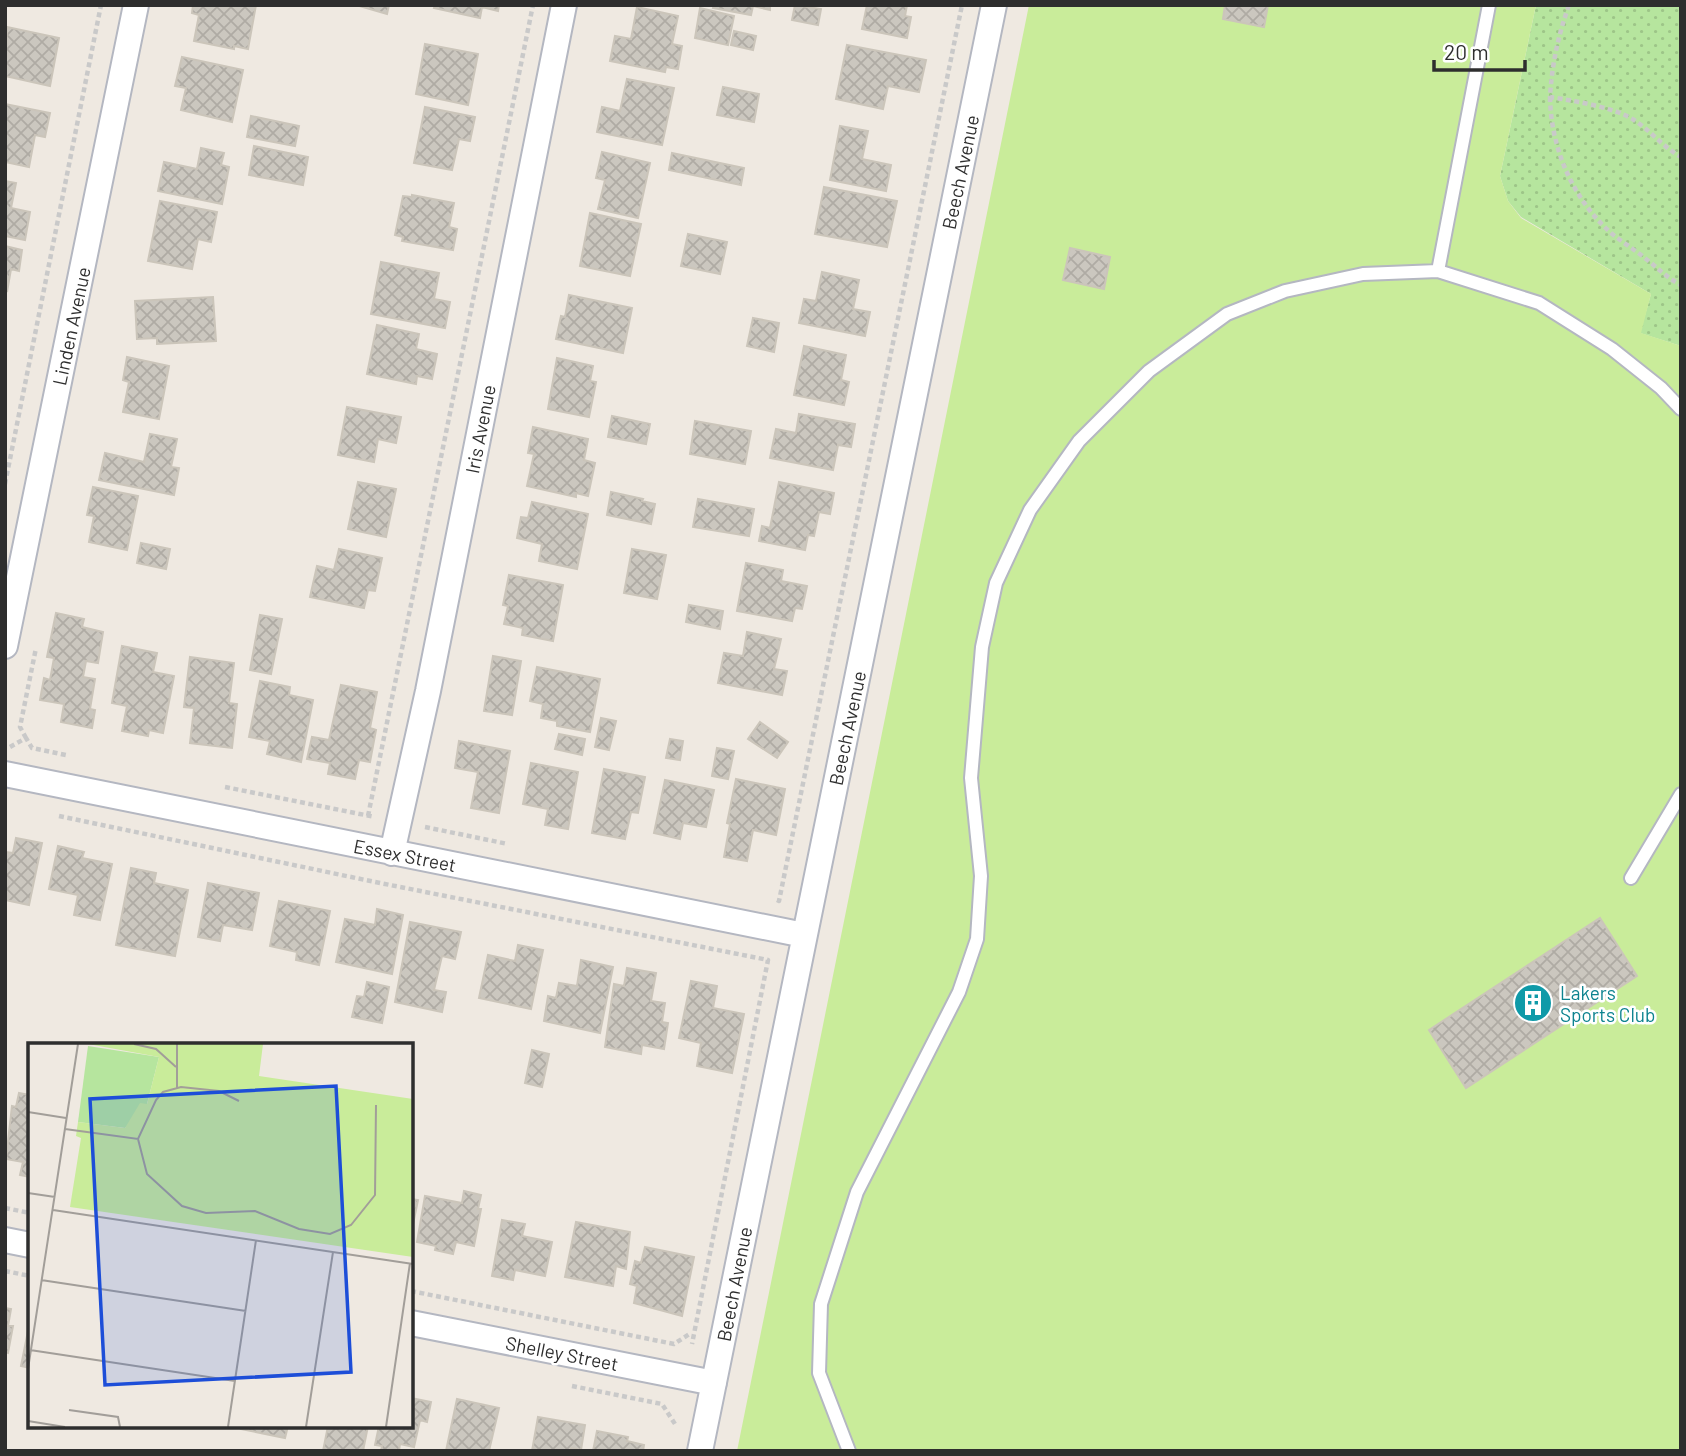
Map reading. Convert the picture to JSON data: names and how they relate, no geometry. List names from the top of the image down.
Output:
{
  "streets": {
    "street": [
      "Beech Avenue",
      "Linden Avenue",
      "Iris Avenue",
      "Essex Street",
      "Shelley Street"
    ]
  },
  "crossings": [
    ["Beech Avenue", "Essex Street"],
    ["Beech Avenue", "Shelley Street"],
    ["Iris Avenue", "Essex Street"]
  ],
  "places": {
    "building": ["Lakers Sports Club"]
  },
  "scale_bar": "20 m"
}
